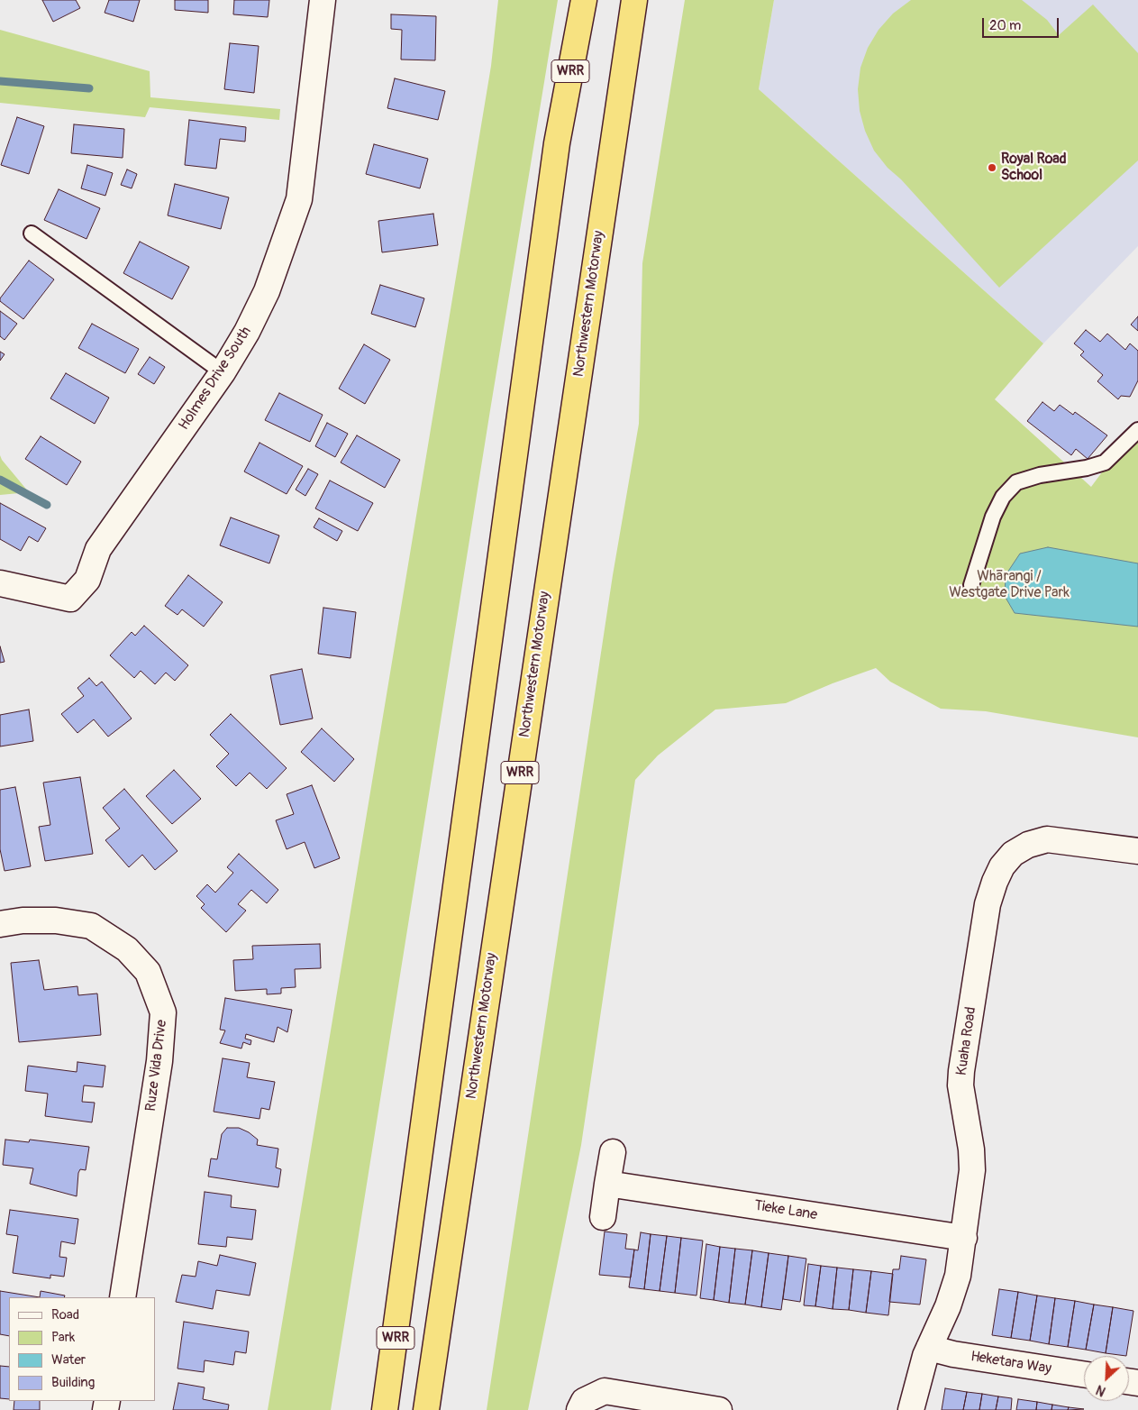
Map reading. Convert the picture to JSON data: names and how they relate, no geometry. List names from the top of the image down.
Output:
{
  "streets": {
    "highway": ["WRR", "Northwestern Motorway"],
    "street": [
      "Holmes Drive South",
      "Kuaha Road",
      "Ruze Vida Drive",
      "Tieke Lane",
      "Heketara Way"
    ]
  },
  "crossings": [
    ["Kuaha Road", "Tieke Lane"],
    ["Kuaha Road", "Heketara Way"]
  ],
  "parks": ["Whārangi / Westgate Drive Park"],
  "places": ["Royal Road School"],
  "legend": [
    "Road",
    "Park",
    "Water",
    "Building"
  ],
  "scale_bar": "20 m",
  "north": "bottom left"
}
